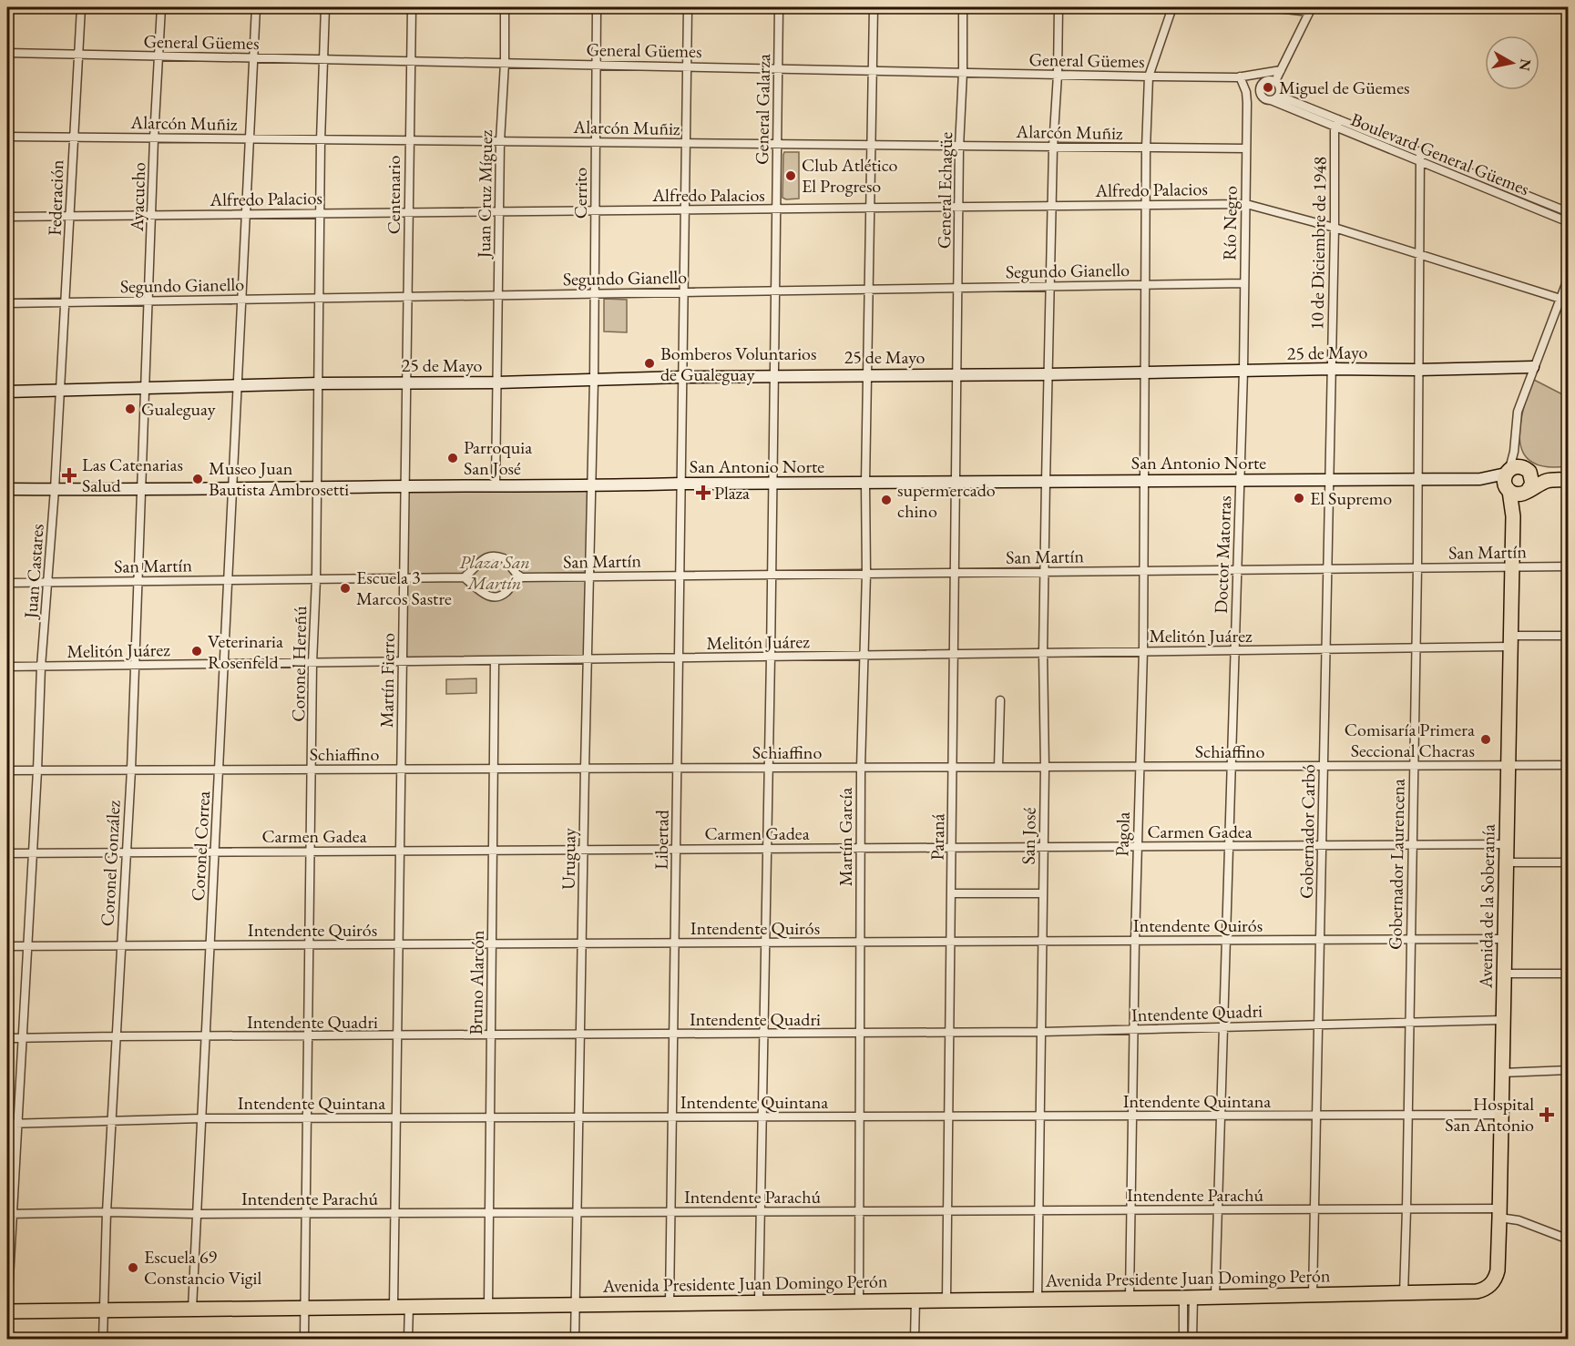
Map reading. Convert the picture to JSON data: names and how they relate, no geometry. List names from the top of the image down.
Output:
{
  "streets": {
    "highway": ["Avenida de la Soberanía", "Avenida Presidente Juan Domingo Perón"],
    "street": [
      "General Güemes",
      "General Galarza",
      "Alarcón Muñiz",
      "Boulevard General Güemes",
      "Alfredo Palacios",
      "General Echagüe",
      "Cerrito",
      "Juan Cruz Míguez",
      "Centenario",
      "Ayacucho",
      "Federación",
      "Río Negro",
      "10 de Diciembre de 1948",
      "Segundo Gianello",
      "25 de Mayo",
      "San Antonio Norte",
      "San Martín",
      "Doctor Matorras",
      "Juan Castares",
      "Melitón Juárez",
      "Coronel Hereñú",
      "Martín Fierro",
      "Schiaffino",
      "Carmen Gadea",
      "Gobernador Carbó",
      "Pagola",
      "San José",
      "Martín García",
      "Paraná",
      "Libertad",
      "Coronel Correa",
      "Uruguay",
      "Coronel González",
      "Gobernador Laurencena",
      "Intendente Quirós",
      "Bruno Alarcón",
      "Intendente Quadri",
      "Intendente Quintana",
      "Intendente Parachú"
    ]
  },
  "crossings": [
    ["General Güemes", "General Galarza"],
    ["General Güemes", "General Echagüe"],
    ["General Güemes", "Cerrito"],
    ["General Güemes", "Juan Cruz Míguez"],
    ["General Güemes", "Centenario"],
    ["General Güemes", "Ayacucho"],
    ["General Güemes", "Federación"],
    ["General Güemes", "Río Negro"],
    ["General Güemes", "Coronel Hereñú"],
    ["General Güemes", "Pagola"],
    ["General Güemes", "San José"],
    ["General Güemes", "Martín García"],
    ["General Güemes", "Libertad"],
    ["General Güemes", "Coronel Correa"],
    ["General Galarza", "Alarcón Muñiz"],
    ["General Galarza", "Alfredo Palacios"],
    ["General Galarza", "Segundo Gianello"],
    ["General Galarza", "25 de Mayo"],
    ["General Galarza", "San Antonio Norte"],
    ["General Galarza", "San Martín"],
    ["General Galarza", "Melitón Juárez"],
    ["General Galarza", "Schiaffino"],
    ["General Galarza", "Carmen Gadea"],
    ["General Galarza", "Intendente Quirós"],
    ["General Galarza", "Intendente Quadri"],
    ["General Galarza", "Intendente Quintana"],
    ["General Galarza", "Intendente Parachú"],
    ["General Galarza", "Avenida Presidente Juan Domingo Perón"],
    ["Alarcón Muñiz", "General Echagüe"],
    ["Alarcón Muñiz", "Cerrito"],
    ["Alarcón Muñiz", "Juan Cruz Míguez"],
    ["Alarcón Muñiz", "Centenario"],
    ["Alarcón Muñiz", "Ayacucho"],
    ["Alarcón Muñiz", "Federación"],
    ["Alarcón Muñiz", "Río Negro"],
    ["Alarcón Muñiz", "Coronel Hereñú"],
    ["Alarcón Muñiz", "Pagola"],
    ["Alarcón Muñiz", "San José"],
    ["Alarcón Muñiz", "Martín García"],
    ["Alarcón Muñiz", "Libertad"],
    ["Alarcón Muñiz", "Coronel Correa"],
    ["Boulevard General Güemes", "Río Negro"],
    ["Boulevard General Güemes", "10 de Diciembre de 1948"],
    ["Boulevard General Güemes", "Gobernador Laurencena"],
    ["Alfredo Palacios", "General Echagüe"],
    ["Alfredo Palacios", "Cerrito"],
    ["Alfredo Palacios", "Juan Cruz Míguez"],
    ["Alfredo Palacios", "Centenario"],
    ["Alfredo Palacios", "Ayacucho"],
    ["Alfredo Palacios", "Federación"],
    ["Alfredo Palacios", "Río Negro"],
    ["Alfredo Palacios", "10 de Diciembre de 1948"],
    ["Alfredo Palacios", "Coronel Hereñú"],
    ["Alfredo Palacios", "Pagola"],
    ["Alfredo Palacios", "San José"],
    ["Alfredo Palacios", "Martín García"],
    ["Alfredo Palacios", "Libertad"],
    ["Alfredo Palacios", "Coronel Correa"],
    ["Alfredo Palacios", "Gobernador Laurencena"],
    ["General Echagüe", "Segundo Gianello"],
    ["General Echagüe", "25 de Mayo"],
    ["General Echagüe", "Paraná"],
    ["Cerrito", "Segundo Gianello"],
    ["Cerrito", "25 de Mayo"],
    ["Cerrito", "Uruguay"],
    ["Juan Cruz Míguez", "Segundo Gianello"],
    ["Juan Cruz Míguez", "25 de Mayo"],
    ["Centenario", "Segundo Gianello"],
    ["Centenario", "25 de Mayo"],
    ["Centenario", "Martín Fierro"],
    ["Ayacucho", "Segundo Gianello"],
    ["Ayacucho", "25 de Mayo"],
    ["Ayacucho", "Coronel González"],
    ["Federación", "Segundo Gianello"],
    ["Federación", "25 de Mayo"],
    ["Federación", "Juan Castares"],
    ["Río Negro", "Segundo Gianello"],
    ["Río Negro", "25 de Mayo"],
    ["Río Negro", "Doctor Matorras"],
    ["10 de Diciembre de 1948", "25 de Mayo"],
    ["10 de Diciembre de 1948", "Gobernador Carbó"],
    ["Segundo Gianello", "Coronel Hereñú"],
    ["Segundo Gianello", "Pagola"],
    ["Segundo Gianello", "San José"],
    ["Segundo Gianello", "Martín García"],
    ["Segundo Gianello", "Libertad"],
    ["Segundo Gianello", "Coronel Correa"],
    ["25 de Mayo", "Doctor Matorras"],
    ["25 de Mayo", "Juan Castares"],
    ["25 de Mayo", "Coronel Hereñú"],
    ["25 de Mayo", "Martín Fierro"],
    ["25 de Mayo", "Gobernador Carbó"],
    ["25 de Mayo", "Pagola"],
    ["25 de Mayo", "San José"],
    ["25 de Mayo", "Martín García"],
    ["25 de Mayo", "Paraná"],
    ["25 de Mayo", "Libertad"],
    ["25 de Mayo", "Coronel Correa"],
    ["25 de Mayo", "Uruguay"],
    ["25 de Mayo", "Coronel González"],
    ["25 de Mayo", "Gobernador Laurencena"],
    ["San Antonio Norte", "Doctor Matorras"],
    ["San Antonio Norte", "Juan Castares"],
    ["San Antonio Norte", "Coronel Hereñú"],
    ["San Antonio Norte", "Martín Fierro"],
    ["San Antonio Norte", "Gobernador Carbó"],
    ["San Antonio Norte", "Pagola"],
    ["San Antonio Norte", "San José"],
    ["San Antonio Norte", "Martín García"],
    ["San Antonio Norte", "Paraná"],
    ["San Antonio Norte", "Libertad"],
    ["San Antonio Norte", "Coronel Correa"],
    ["San Antonio Norte", "Uruguay"],
    ["San Antonio Norte", "Coronel González"],
    ["San Antonio Norte", "Gobernador Laurencena"],
    ["San Antonio Norte", "Avenida de la Soberanía"],
    ["San Martín", "Doctor Matorras"],
    ["San Martín", "Juan Castares"],
    ["San Martín", "Coronel Hereñú"],
    ["San Martín", "Martín Fierro"],
    ["San Martín", "Gobernador Carbó"],
    ["San Martín", "Pagola"],
    ["San Martín", "San José"],
    ["San Martín", "Martín García"],
    ["San Martín", "Paraná"],
    ["San Martín", "Libertad"],
    ["San Martín", "Coronel Correa"],
    ["San Martín", "Uruguay"],
    ["San Martín", "Coronel González"],
    ["San Martín", "Gobernador Laurencena"],
    ["San Martín", "Avenida de la Soberanía"],
    ["Doctor Matorras", "Melitón Juárez"],
    ["Doctor Matorras", "Schiaffino"],
    ["Doctor Matorras", "Carmen Gadea"],
    ["Doctor Matorras", "Intendente Quirós"],
    ["Doctor Matorras", "Intendente Quadri"],
    ["Doctor Matorras", "Intendente Quintana"],
    ["Doctor Matorras", "Intendente Parachú"],
    ["Doctor Matorras", "Avenida Presidente Juan Domingo Perón"],
    ["Juan Castares", "Melitón Juárez"],
    ["Juan Castares", "Schiaffino"],
    ["Juan Castares", "Carmen Gadea"],
    ["Juan Castares", "Intendente Quirós"],
    ["Juan Castares", "Intendente Quadri"],
    ["Juan Castares", "Intendente Quintana"],
    ["Juan Castares", "Intendente Parachú"],
    ["Juan Castares", "Avenida Presidente Juan Domingo Perón"],
    ["Melitón Juárez", "Coronel Hereñú"],
    ["Melitón Juárez", "Martín Fierro"],
    ["Melitón Juárez", "Gobernador Carbó"],
    ["Melitón Juárez", "Pagola"],
    ["Melitón Juárez", "San José"],
    ["Melitón Juárez", "Martín García"],
    ["Melitón Juárez", "Paraná"],
    ["Melitón Juárez", "Libertad"],
    ["Melitón Juárez", "Coronel Correa"],
    ["Melitón Juárez", "Uruguay"],
    ["Melitón Juárez", "Coronel González"],
    ["Melitón Juárez", "Gobernador Laurencena"],
    ["Melitón Juárez", "Avenida de la Soberanía"],
    ["Melitón Juárez", "Bruno Alarcón"],
    ["Coronel Hereñú", "Schiaffino"],
    ["Coronel Hereñú", "Carmen Gadea"],
    ["Coronel Hereñú", "Intendente Quirós"],
    ["Coronel Hereñú", "Intendente Quadri"],
    ["Coronel Hereñú", "Intendente Quintana"],
    ["Coronel Hereñú", "Intendente Parachú"],
    ["Coronel Hereñú", "Avenida Presidente Juan Domingo Perón"],
    ["Martín Fierro", "Schiaffino"],
    ["Martín Fierro", "Carmen Gadea"],
    ["Martín Fierro", "Intendente Quirós"],
    ["Martín Fierro", "Intendente Quadri"],
    ["Martín Fierro", "Intendente Quintana"],
    ["Martín Fierro", "Intendente Parachú"],
    ["Martín Fierro", "Avenida Presidente Juan Domingo Perón"],
    ["Schiaffino", "Gobernador Carbó"],
    ["Schiaffino", "Pagola"],
    ["Schiaffino", "San José"],
    ["Schiaffino", "Martín García"],
    ["Schiaffino", "Paraná"],
    ["Schiaffino", "Libertad"],
    ["Schiaffino", "Coronel Correa"],
    ["Schiaffino", "Uruguay"],
    ["Schiaffino", "Coronel González"],
    ["Schiaffino", "Gobernador Laurencena"],
    ["Schiaffino", "Avenida de la Soberanía"],
    ["Schiaffino", "Bruno Alarcón"],
    ["Carmen Gadea", "Gobernador Carbó"],
    ["Carmen Gadea", "Pagola"],
    ["Carmen Gadea", "San José"],
    ["Carmen Gadea", "Martín García"],
    ["Carmen Gadea", "Paraná"],
    ["Carmen Gadea", "Libertad"],
    ["Carmen Gadea", "Coronel Correa"],
    ["Carmen Gadea", "Uruguay"],
    ["Carmen Gadea", "Coronel González"],
    ["Carmen Gadea", "Gobernador Laurencena"],
    ["Carmen Gadea", "Avenida de la Soberanía"],
    ["Carmen Gadea", "Bruno Alarcón"],
    ["Gobernador Carbó", "Intendente Quirós"],
    ["Gobernador Carbó", "Intendente Quadri"],
    ["Gobernador Carbó", "Intendente Quintana"],
    ["Gobernador Carbó", "Intendente Parachú"],
    ["Gobernador Carbó", "Avenida Presidente Juan Domingo Perón"],
    ["Pagola", "Intendente Quirós"],
    ["Pagola", "Intendente Quadri"],
    ["Pagola", "Intendente Quintana"],
    ["Pagola", "Intendente Parachú"],
    ["Pagola", "Avenida Presidente Juan Domingo Perón"],
    ["San José", "Intendente Quirós"],
    ["San José", "Intendente Quadri"],
    ["San José", "Intendente Quintana"],
    ["San José", "Intendente Parachú"],
    ["San José", "Avenida Presidente Juan Domingo Perón"],
    ["Martín García", "Intendente Quirós"],
    ["Martín García", "Intendente Quadri"],
    ["Martín García", "Intendente Quintana"],
    ["Martín García", "Intendente Parachú"],
    ["Martín García", "Avenida Presidente Juan Domingo Perón"],
    ["Paraná", "Intendente Quirós"],
    ["Paraná", "Intendente Quadri"],
    ["Paraná", "Intendente Quintana"],
    ["Paraná", "Intendente Parachú"],
    ["Paraná", "Avenida Presidente Juan Domingo Perón"],
    ["Libertad", "Intendente Quirós"],
    ["Libertad", "Intendente Quadri"],
    ["Libertad", "Intendente Quintana"],
    ["Libertad", "Intendente Parachú"],
    ["Libertad", "Avenida Presidente Juan Domingo Perón"],
    ["Coronel Correa", "Intendente Quirós"],
    ["Coronel Correa", "Intendente Quadri"],
    ["Coronel Correa", "Intendente Quintana"],
    ["Coronel Correa", "Intendente Parachú"],
    ["Coronel Correa", "Avenida Presidente Juan Domingo Perón"],
    ["Uruguay", "Intendente Quirós"],
    ["Uruguay", "Intendente Quadri"],
    ["Uruguay", "Intendente Quintana"],
    ["Uruguay", "Intendente Parachú"],
    ["Uruguay", "Avenida Presidente Juan Domingo Perón"],
    ["Coronel González", "Intendente Quirós"],
    ["Coronel González", "Intendente Quadri"],
    ["Coronel González", "Intendente Quintana"],
    ["Coronel González", "Intendente Parachú"],
    ["Coronel González", "Avenida Presidente Juan Domingo Perón"],
    ["Gobernador Laurencena", "Intendente Quirós"],
    ["Gobernador Laurencena", "Intendente Quadri"],
    ["Gobernador Laurencena", "Intendente Quintana"],
    ["Gobernador Laurencena", "Intendente Parachú"],
    ["Gobernador Laurencena", "Avenida Presidente Juan Domingo Perón"],
    ["Avenida de la Soberanía", "Intendente Quirós"],
    ["Avenida de la Soberanía", "Intendente Quadri"],
    ["Avenida de la Soberanía", "Intendente Quintana"],
    ["Avenida de la Soberanía", "Intendente Parachú"],
    ["Avenida de la Soberanía", "Avenida Presidente Juan Domingo Perón"],
    ["Intendente Quirós", "Bruno Alarcón"],
    ["Bruno Alarcón", "Intendente Quadri"],
    ["Bruno Alarcón", "Intendente Quintana"],
    ["Bruno Alarcón", "Intendente Parachú"],
    ["Bruno Alarcón", "Avenida Presidente Juan Domingo Perón"]
  ],
  "parks": ["Plaza San Martín"],
  "places": {
    "other": [
      "Miguel de Güemes",
      "Club Atlético El Progreso",
      "Bomberos Voluntarios de Gualeguay",
      "Gualeguay",
      "Parroquia San José",
      "Museo Juan Bautista Ambrosetti",
      "El Supremo",
      "supermercado chino",
      "Escuela 3 Marcos Sastre",
      "Veterinaria Rosenfeld",
      "Comisaría Primera Seccional Chacras",
      "Escuela 69 Constancio Vigil"
    ],
    "health": ["Las Catenarias Salud", "Plaza", "Hospital San Antonio"]
  },
  "north": "right"
}
